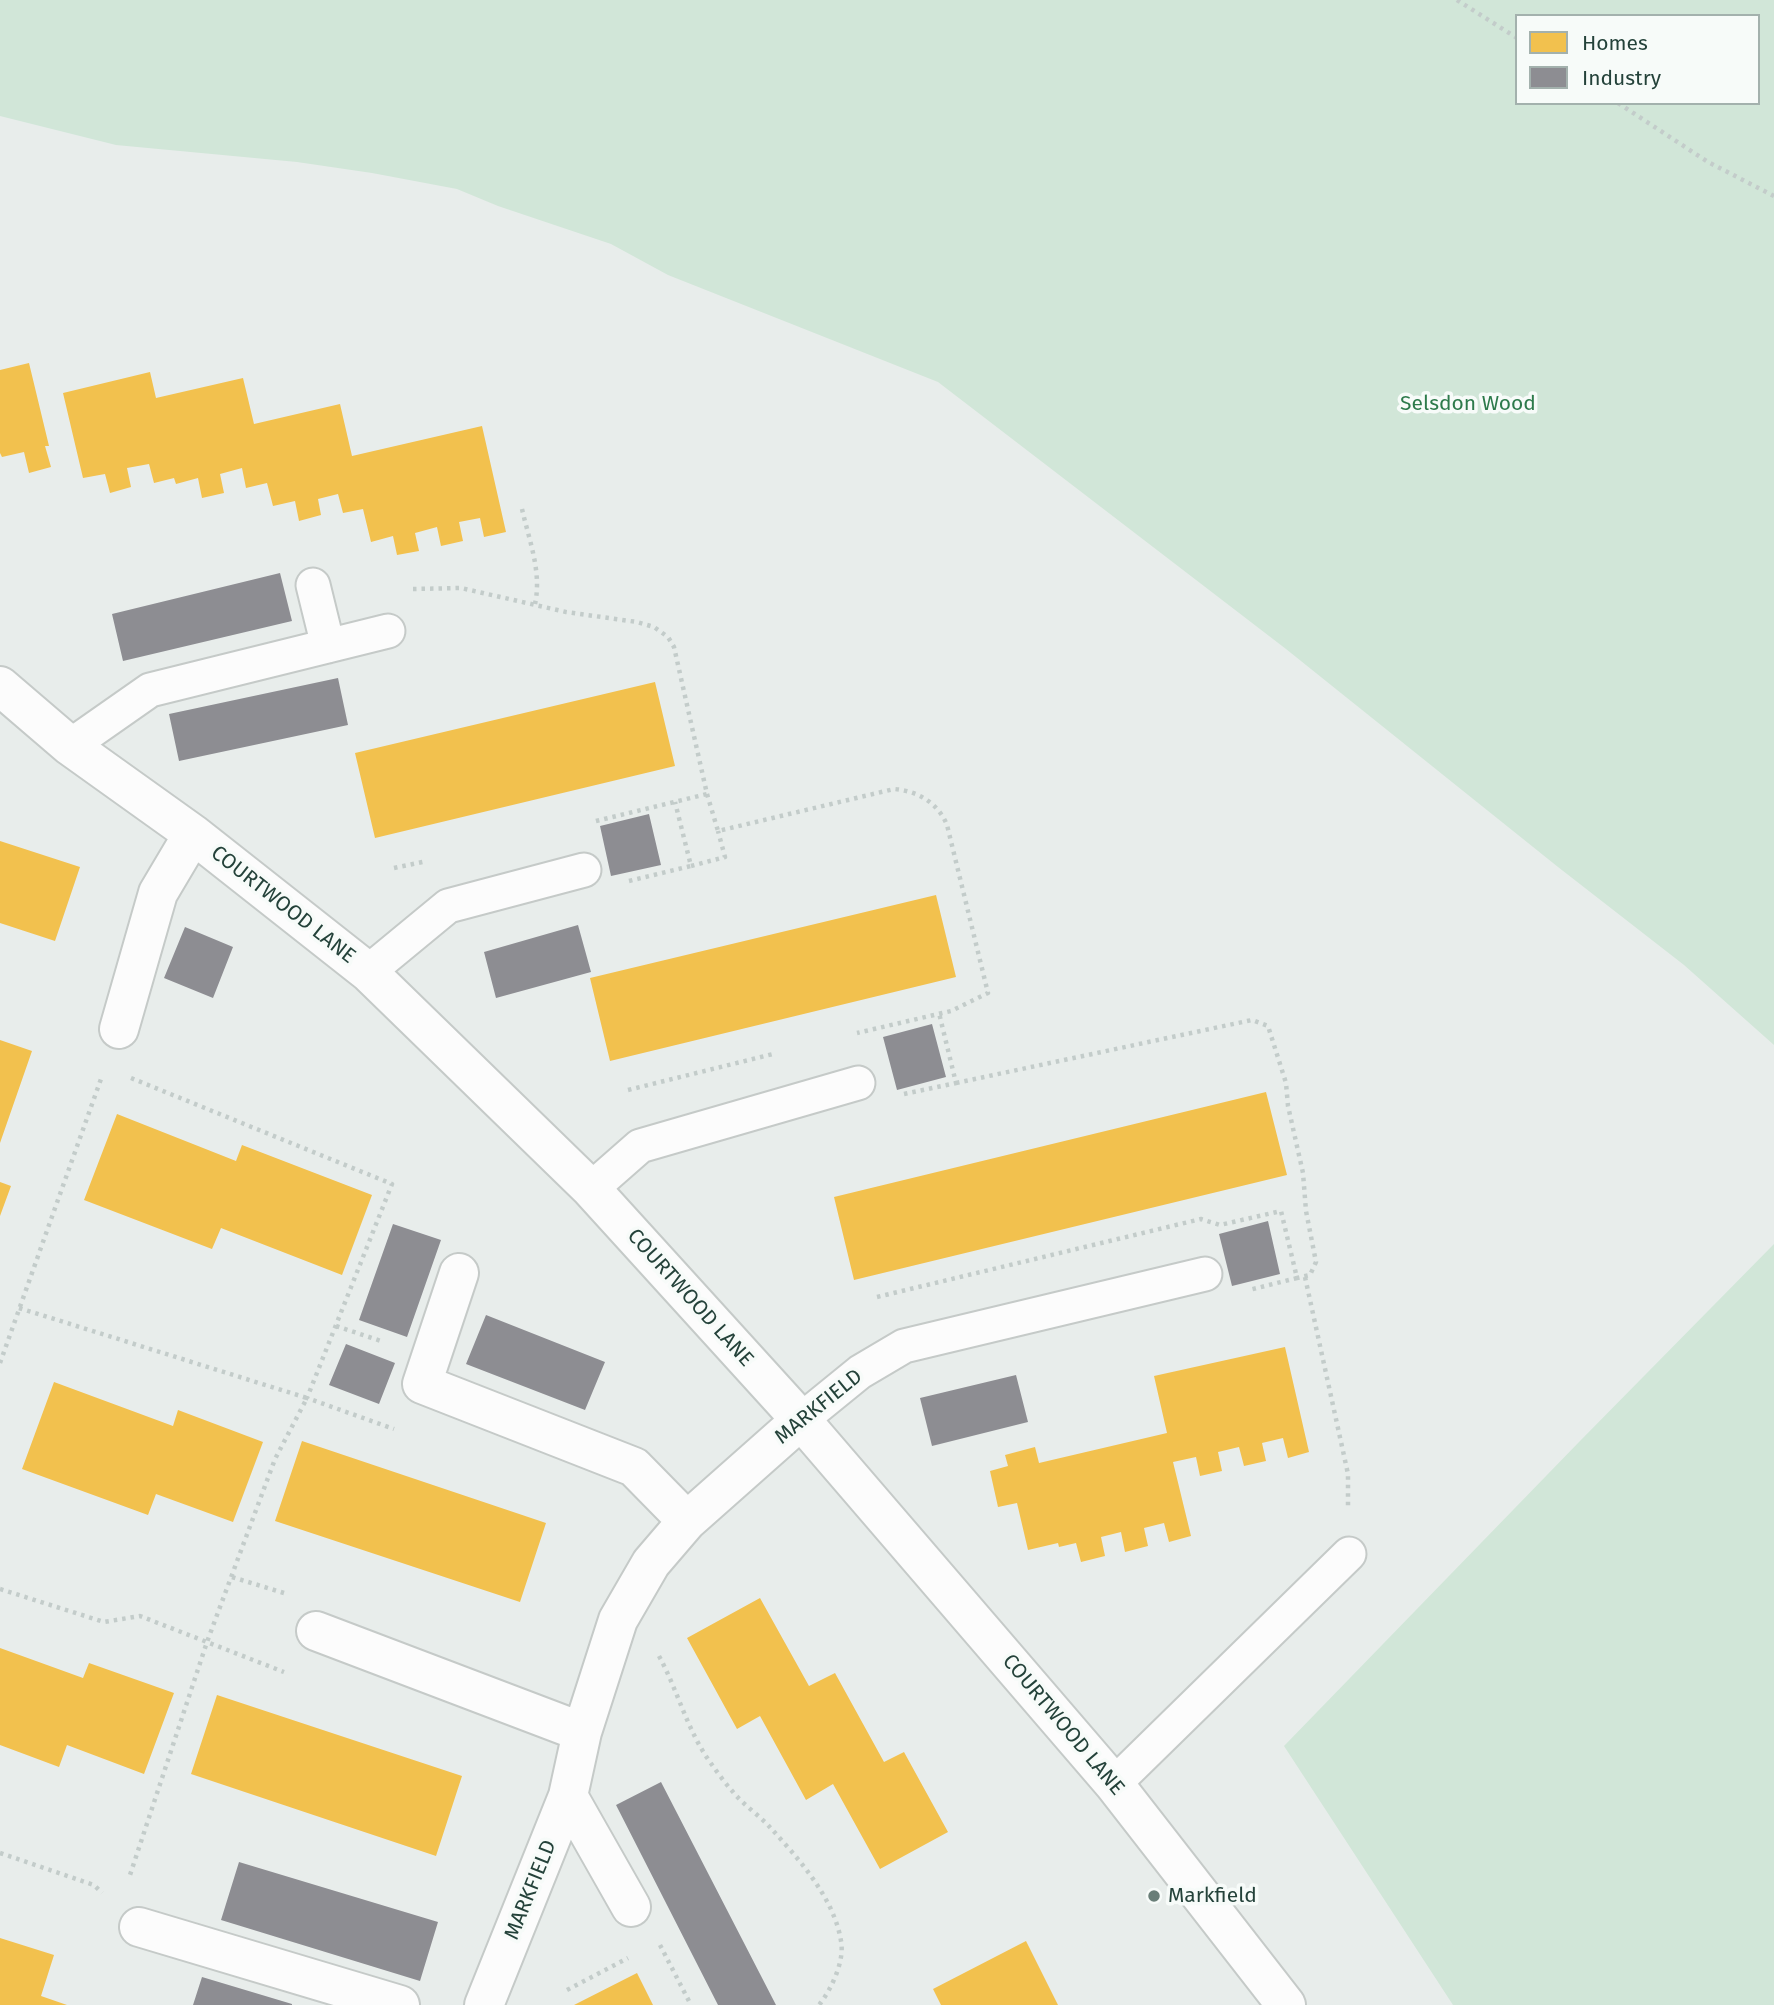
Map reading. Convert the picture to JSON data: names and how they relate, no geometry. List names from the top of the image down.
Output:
{
  "streets": {
    "street": ["COURTWOOD LANE", "MARKFIELD"]
  },
  "crossings": [
    ["COURTWOOD LANE", "MARKFIELD"]
  ],
  "parks": ["Selsdon Wood"],
  "places": ["Markfield"],
  "legend": ["Homes", "Industry"]
}
